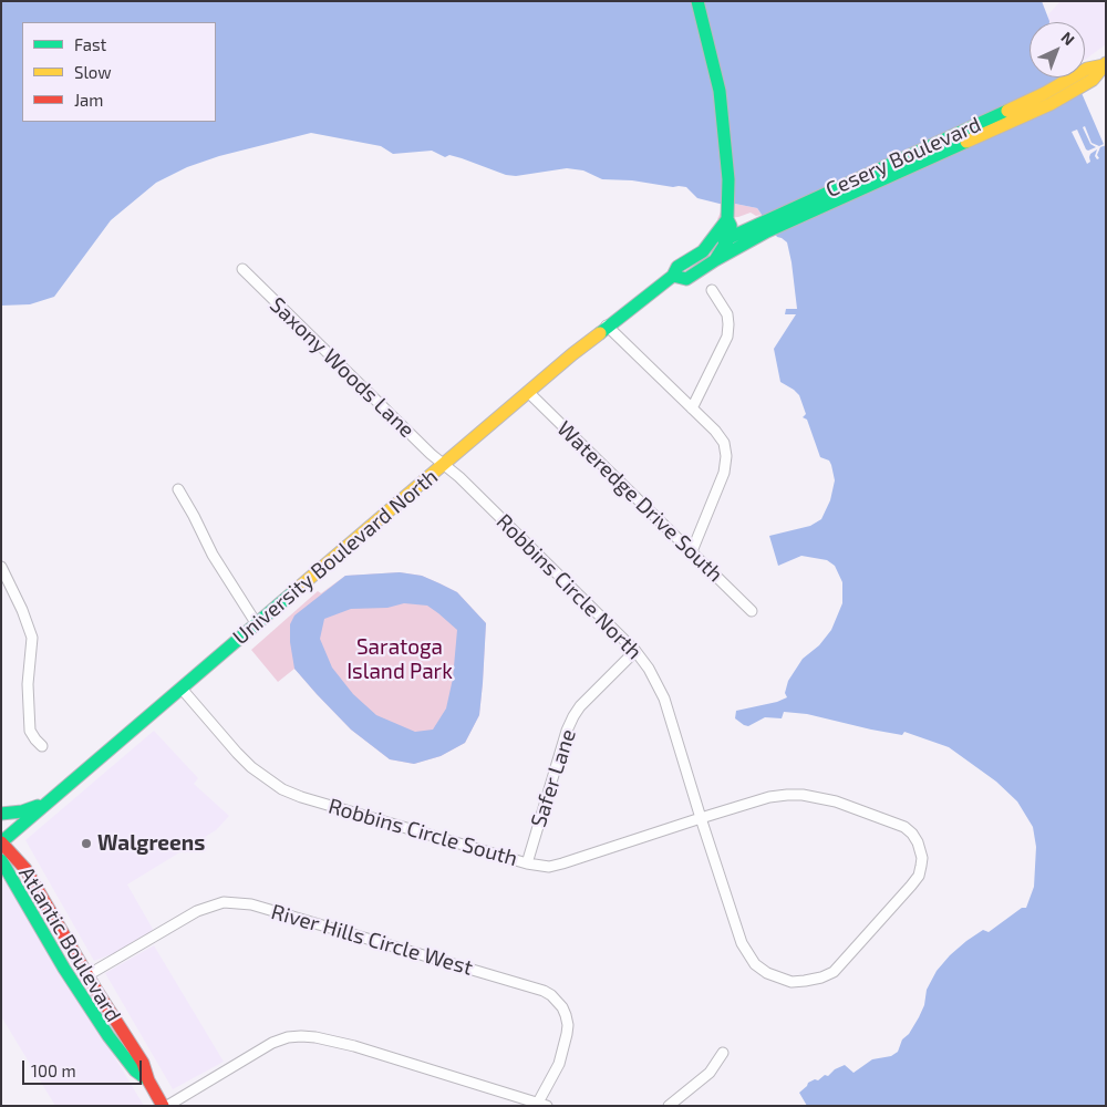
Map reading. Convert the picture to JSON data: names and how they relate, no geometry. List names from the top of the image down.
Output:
{
  "streets": {
    "main road": ["Cesery Boulevard", "University Boulevard North", "Atlantic Boulevard"],
    "street": [
      "Saxony Woods Lane",
      "Wateredge Drive South",
      "Robbins Circle North",
      "Safer Lane",
      "Robbins Circle South",
      "River Hills Circle West"
    ]
  },
  "crossings": [
    ["Cesery Boulevard", "University Boulevard North"],
    ["Saxony Woods Lane", "University Boulevard North"],
    ["Saxony Woods Lane", "Robbins Circle North"],
    ["Wateredge Drive South", "University Boulevard North"],
    ["University Boulevard North", "Robbins Circle North"],
    ["University Boulevard North", "Robbins Circle South"],
    ["University Boulevard North", "Atlantic Boulevard"],
    ["Robbins Circle North", "Safer Lane"],
    ["Robbins Circle North", "Robbins Circle South"],
    ["Safer Lane", "Robbins Circle South"],
    ["River Hills Circle West", "Atlantic Boulevard"]
  ],
  "parks": ["Saratoga Island Park"],
  "places": ["Walgreens"],
  "legend": ["Fast", "Slow", "Jam"],
  "scale_bar": "100 m",
  "north": "top right"
}
